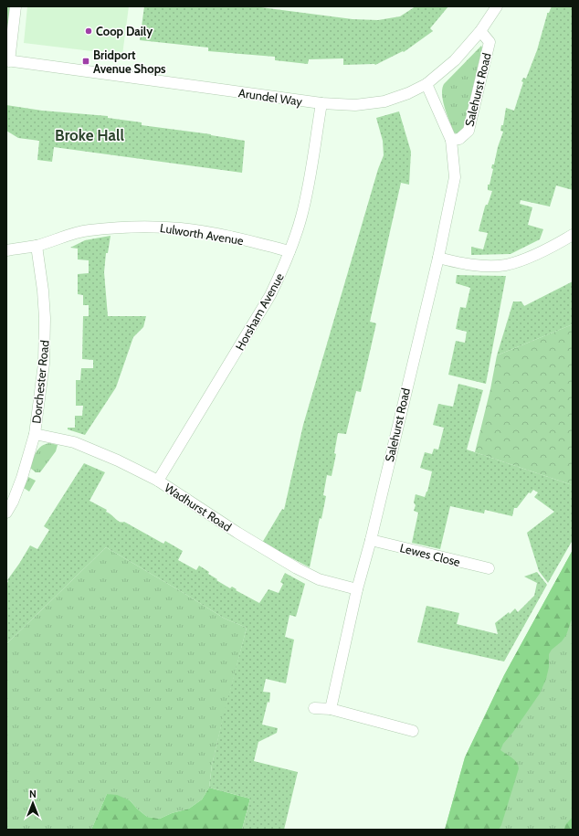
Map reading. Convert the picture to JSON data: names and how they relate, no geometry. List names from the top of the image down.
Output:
{
  "streets": {
    "street": [
      "Salehurst Road",
      "Arundel Way",
      "Lulworth Avenue",
      "Horsham Avenue",
      "Dorchester Road",
      "Wadhurst Road",
      "Lewes Close"
    ]
  },
  "crossings": [
    ["Salehurst Road", "Arundel Way"],
    ["Salehurst Road", "Wadhurst Road"],
    ["Salehurst Road", "Lewes Close"],
    ["Arundel Way", "Horsham Avenue"],
    ["Lulworth Avenue", "Horsham Avenue"],
    ["Lulworth Avenue", "Dorchester Road"],
    ["Horsham Avenue", "Wadhurst Road"],
    ["Dorchester Road", "Wadhurst Road"]
  ],
  "districts": ["Broke Hall"],
  "places": {
    "other": ["Coop Daily"],
    "transit": ["Bridport Avenue Shops"]
  },
  "north": "top"
}
